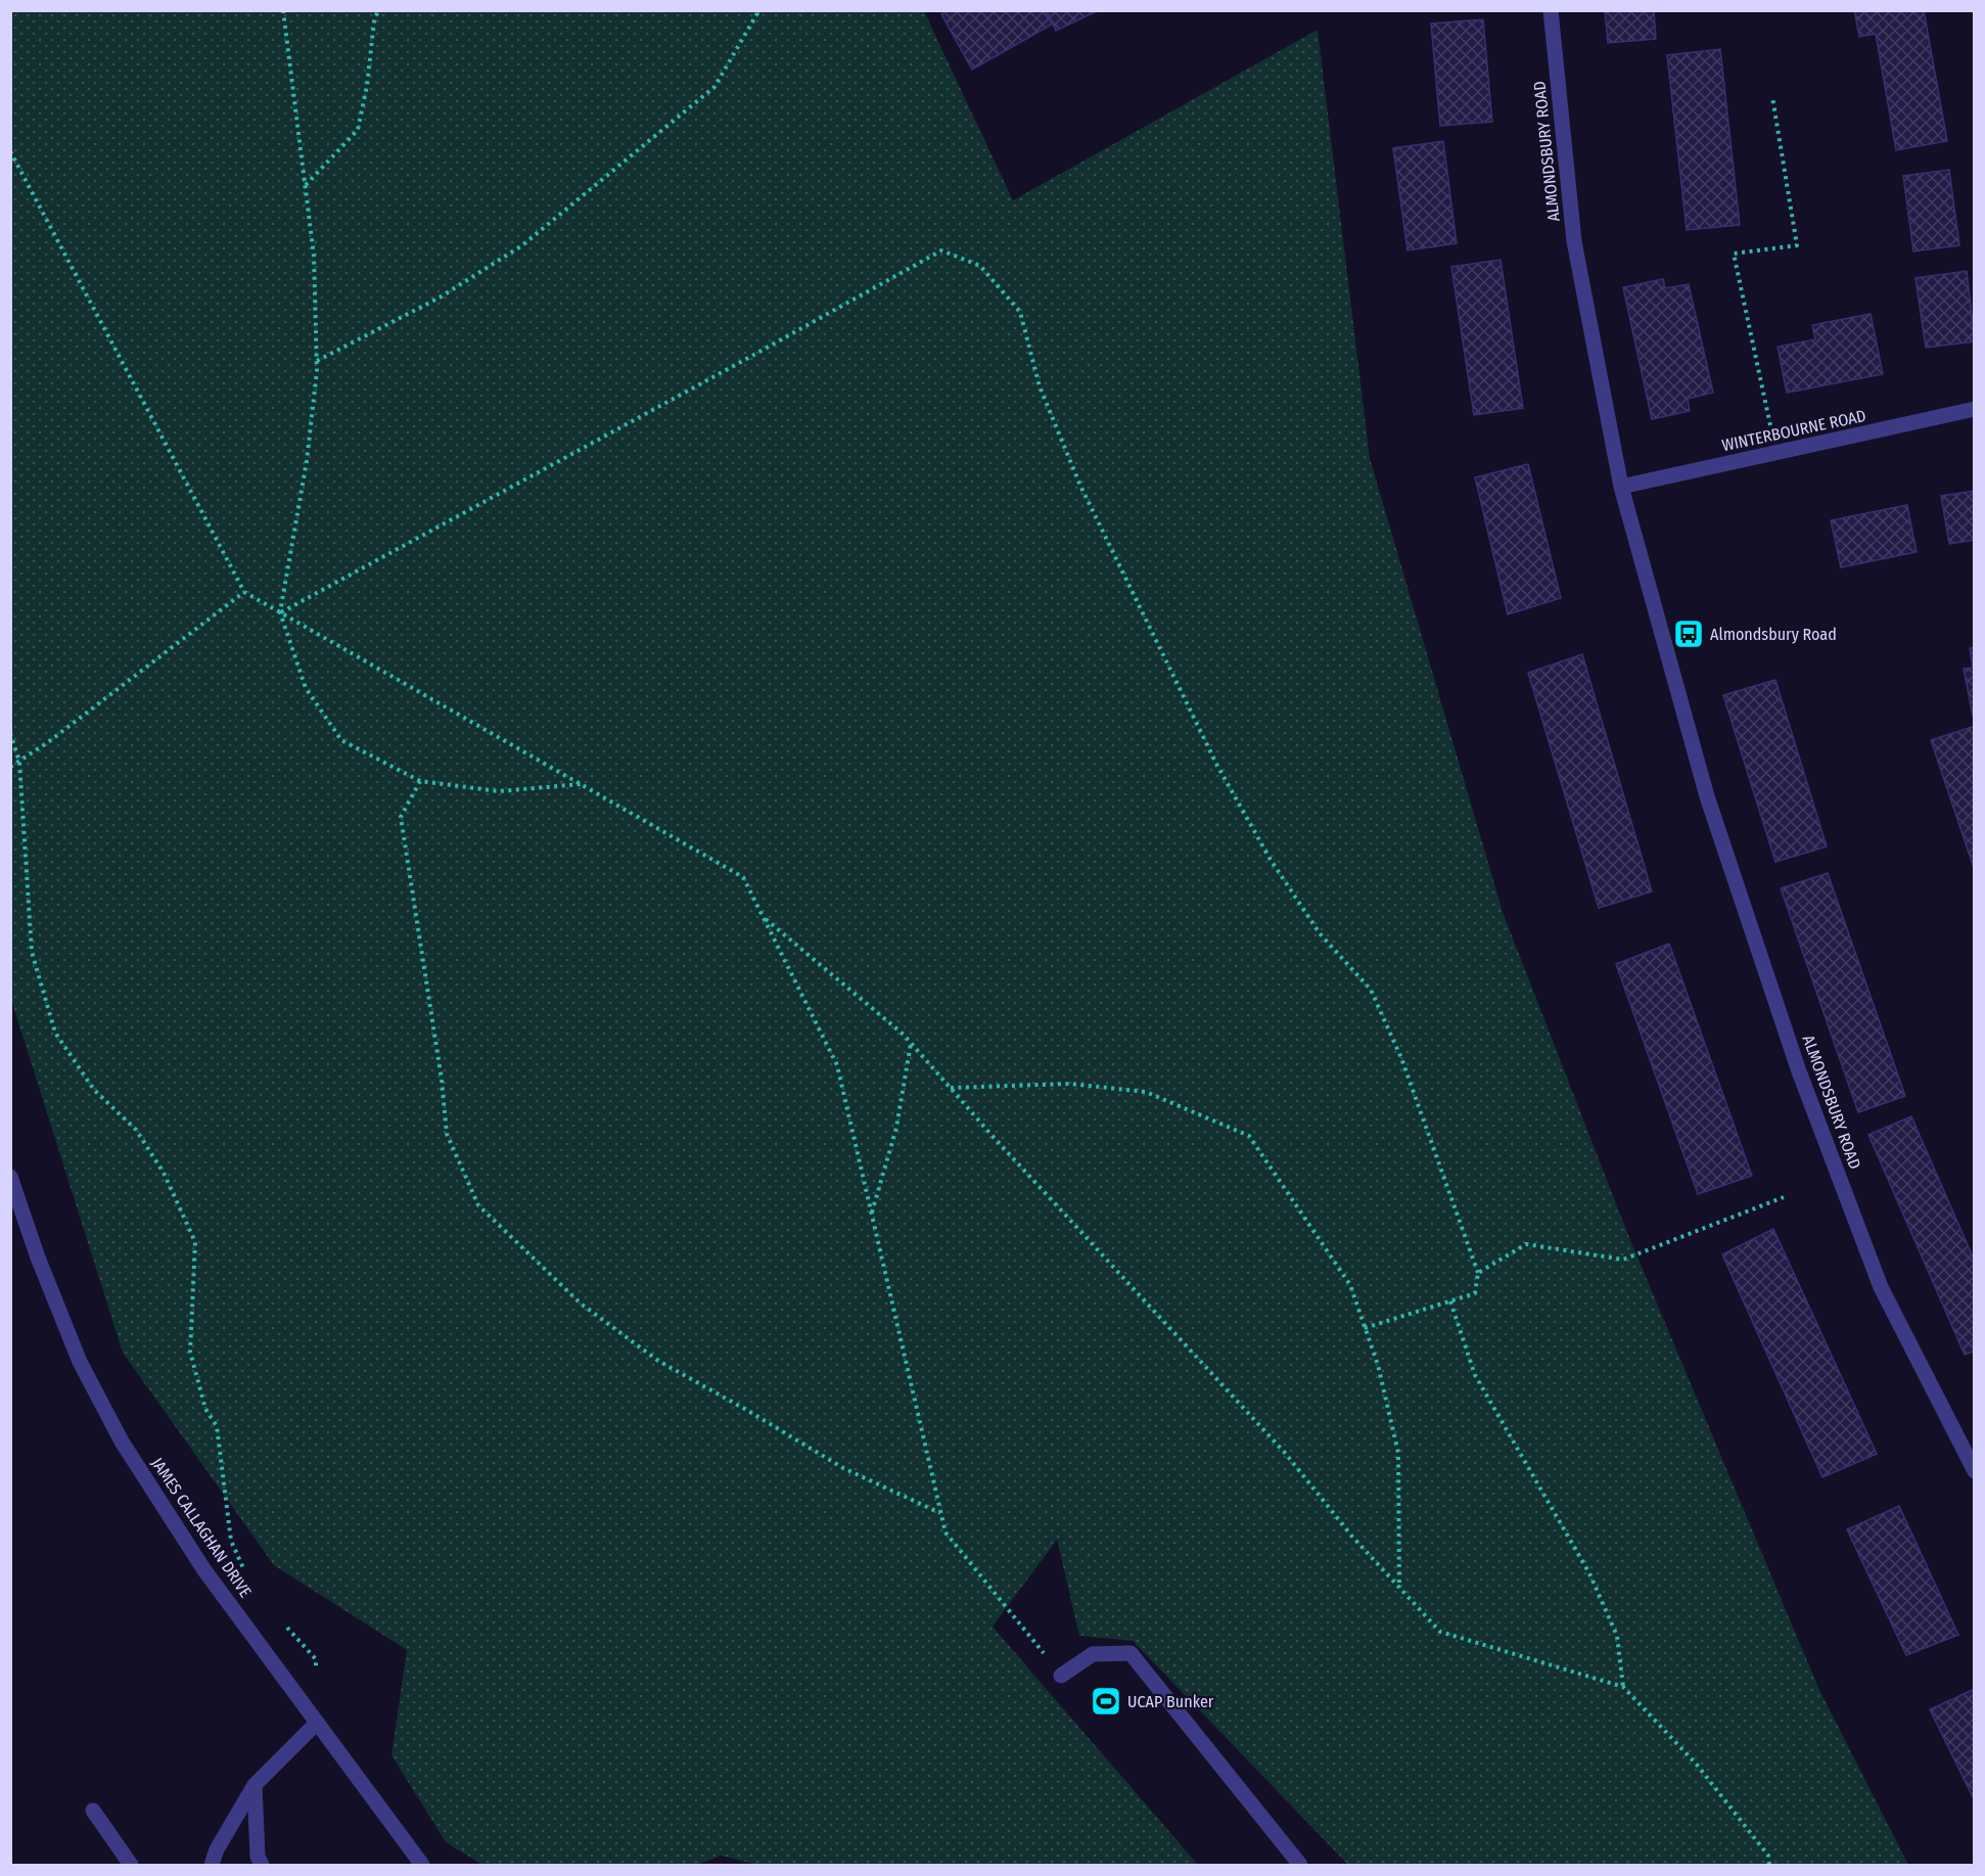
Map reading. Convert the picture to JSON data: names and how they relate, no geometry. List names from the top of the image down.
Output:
{
  "streets": {
    "street": ["ALMONDSBURY ROAD", "WINTERBOURNE ROAD", "JAMES CALLAGHAN DRIVE"]
  },
  "crossings": [
    ["ALMONDSBURY ROAD", "WINTERBOURNE ROAD"]
  ],
  "places": {
    "bus stop": ["Almondsbury Road"],
    "sports": ["UCAP Bunker"]
  }
}
